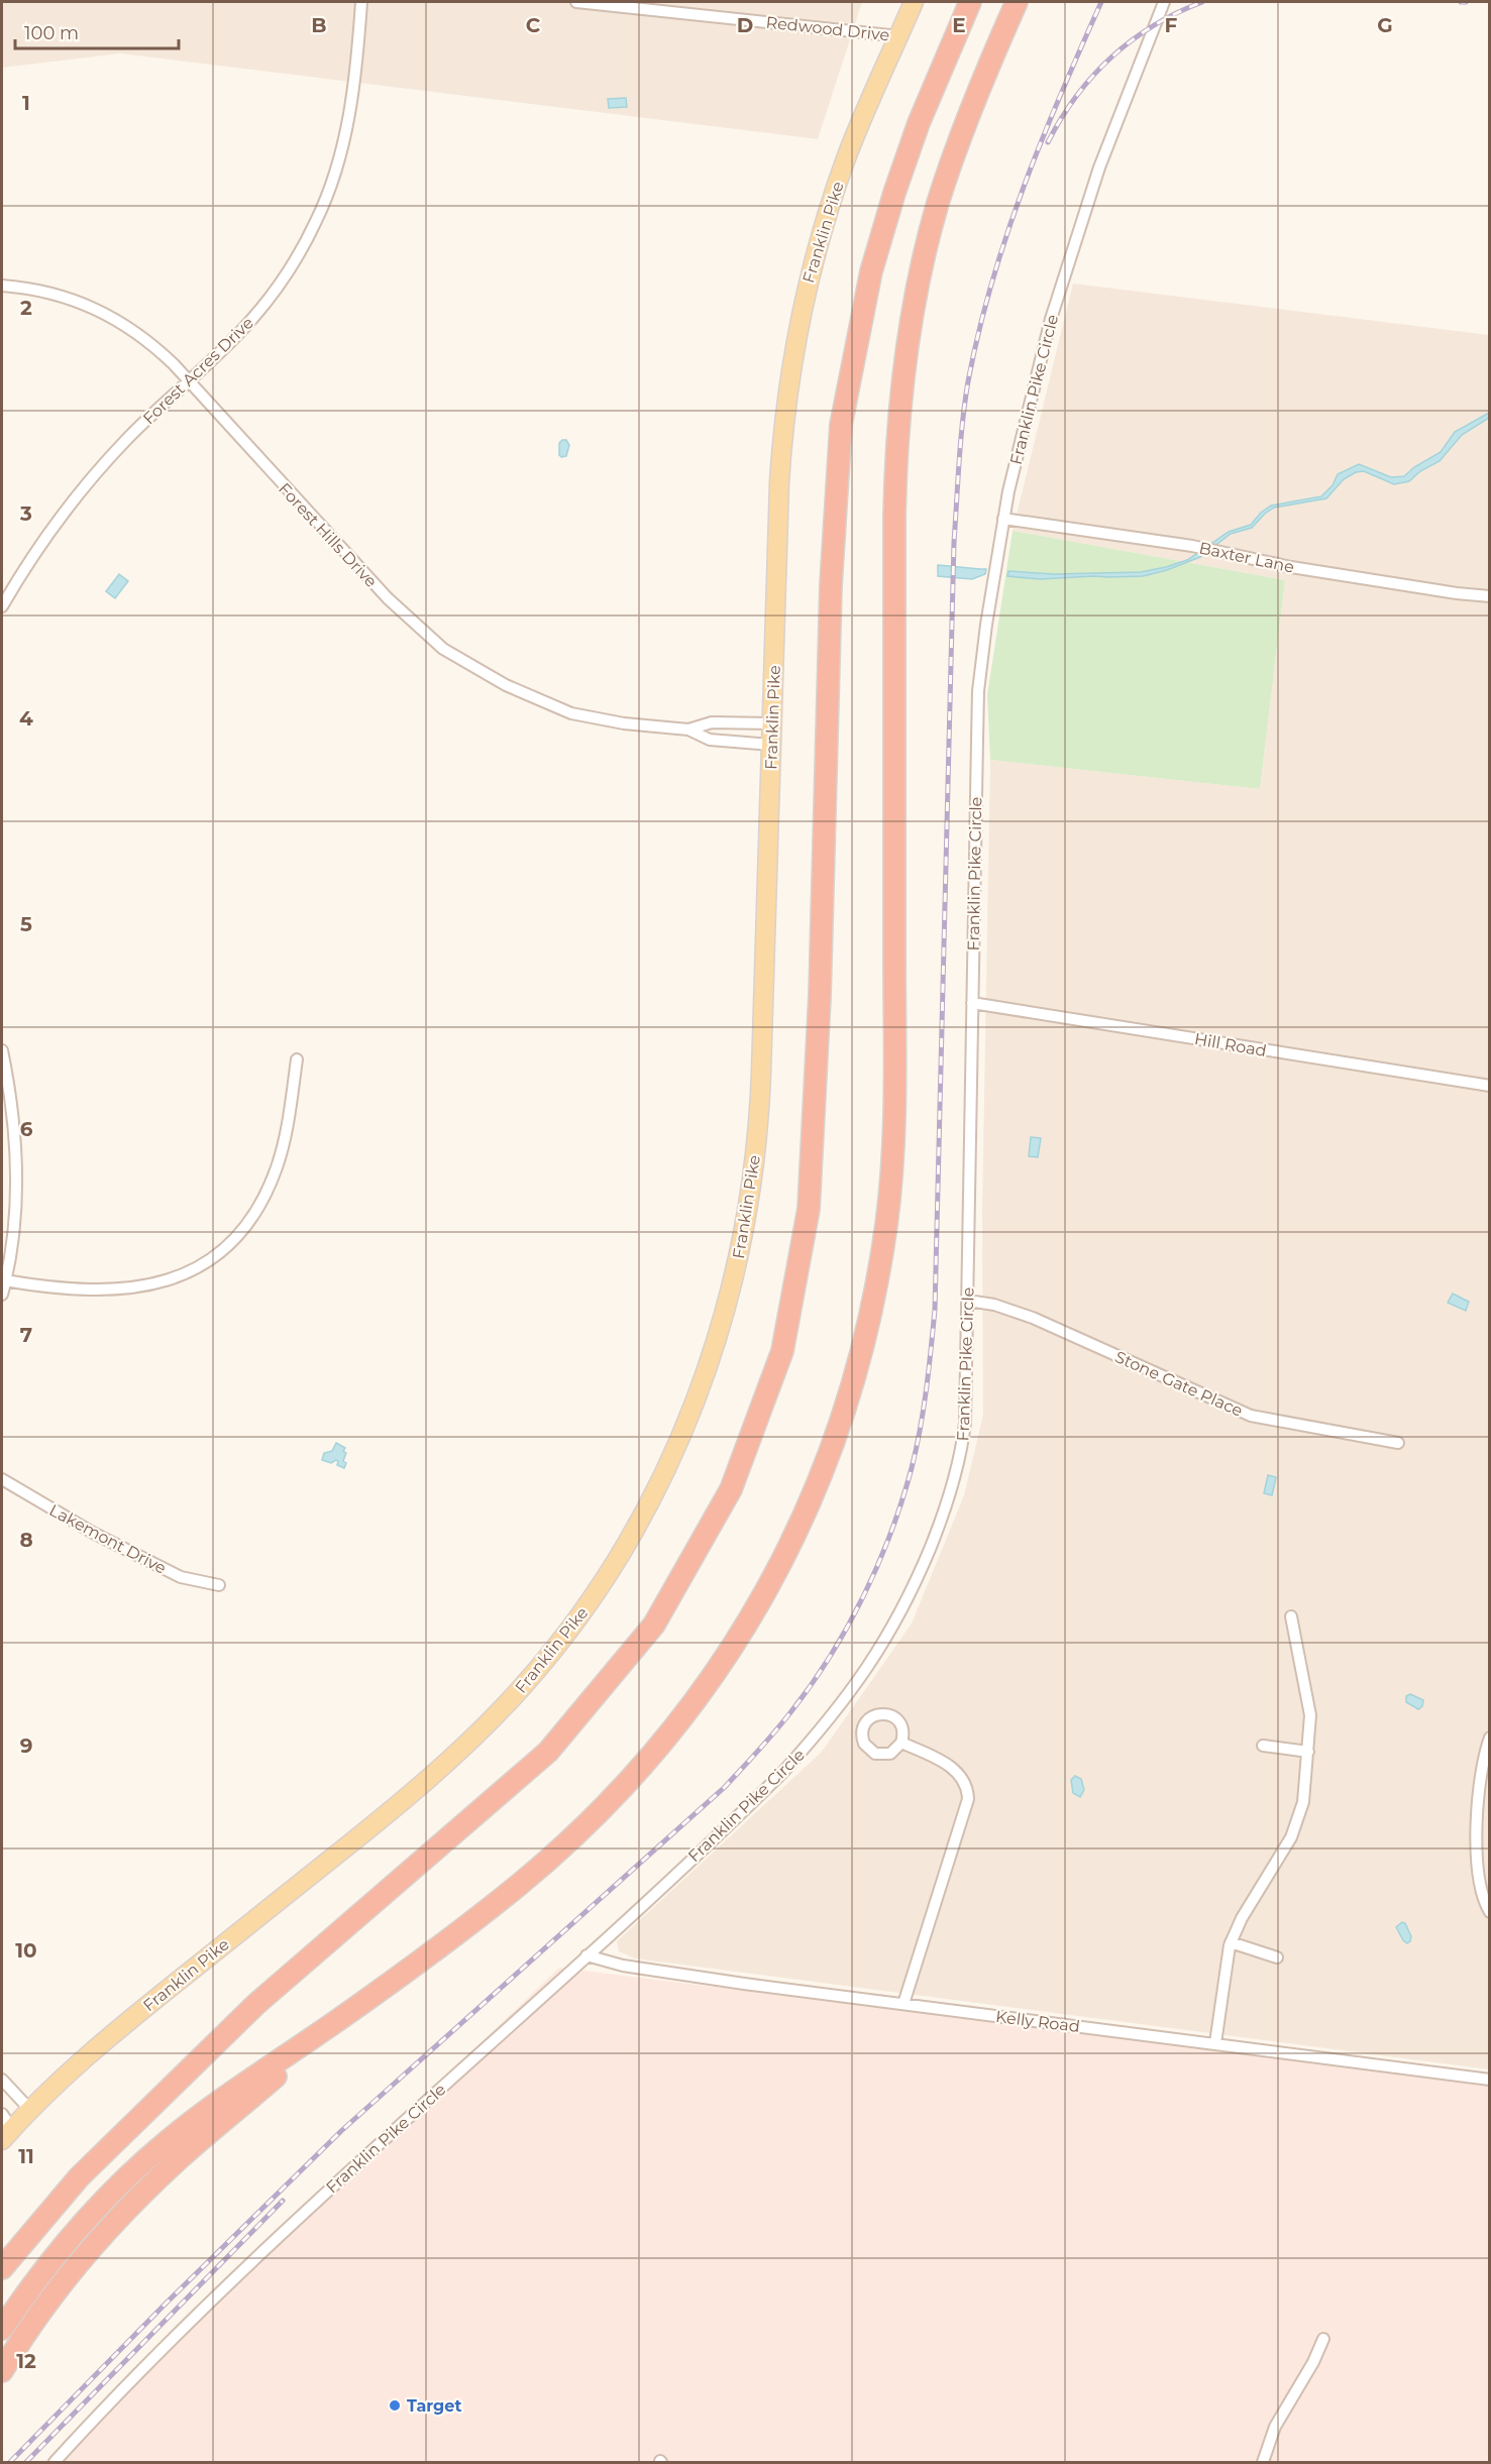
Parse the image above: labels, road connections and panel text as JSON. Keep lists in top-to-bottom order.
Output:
{
  "streets": {
    "main road": ["Franklin Pike"],
    "street": [
      "Redwood Drive",
      "Forest Acres Drive",
      "Franklin Pike Circle",
      "Forest Hills Drive",
      "Baxter Lane",
      "Hill Road",
      "Stone Gate Place",
      "Lakemont Drive",
      "Kelly Road"
    ]
  },
  "crossings": [
    ["Redwood Drive", "Franklin Pike"],
    ["Franklin Pike", "Forest Hills Drive"],
    ["Forest Acres Drive", "Forest Hills Drive"],
    ["Franklin Pike Circle", "Baxter Lane"],
    ["Franklin Pike Circle", "Hill Road"],
    ["Franklin Pike Circle", "Stone Gate Place"],
    ["Franklin Pike Circle", "Kelly Road"]
  ],
  "places": ["Target"],
  "scale_bar": "100 m",
  "grid": {
    "columns": [
      "B",
      "C",
      "D",
      "E",
      "F",
      "G"
    ],
    "rows": [
      "1",
      "2",
      "3",
      "4",
      "5",
      "6",
      "7",
      "8",
      "9",
      "10",
      "11",
      "12"
    ]
  }
}
